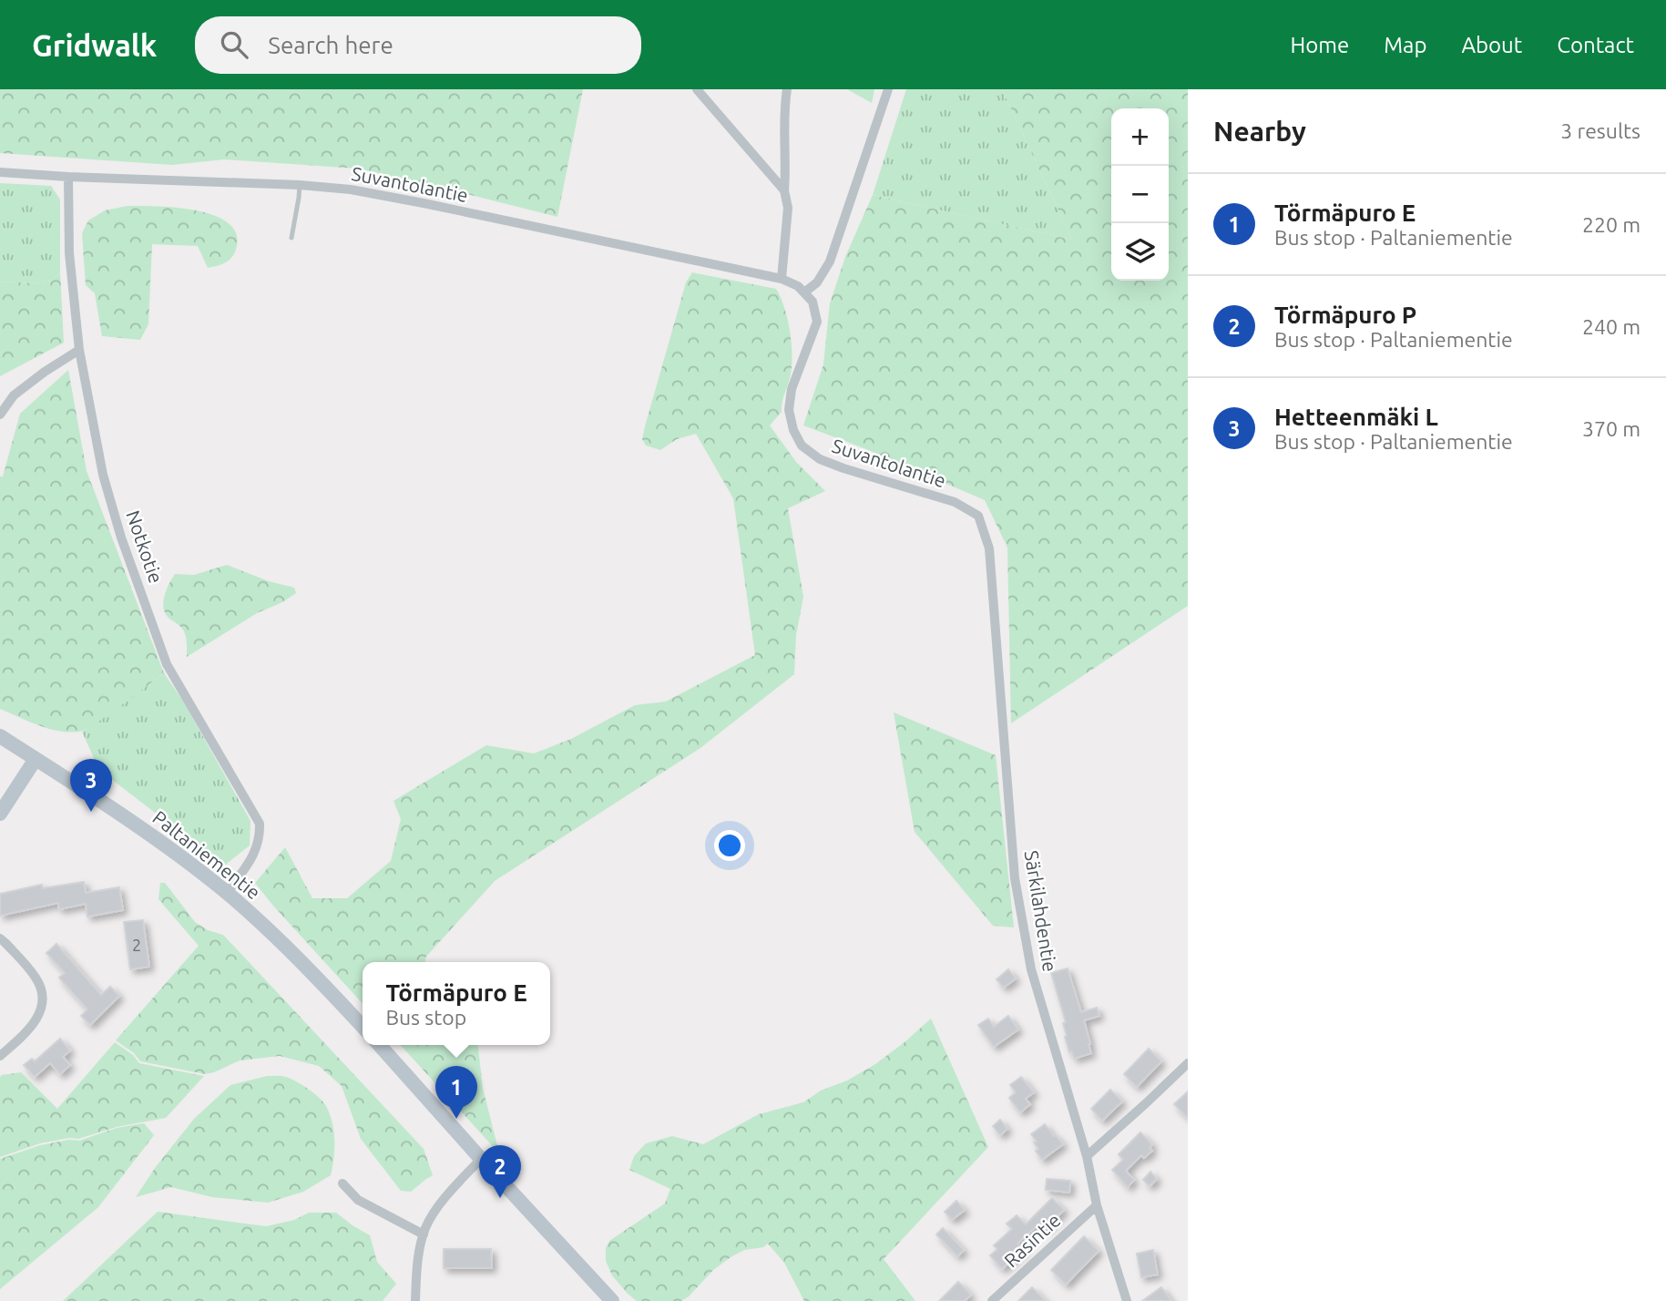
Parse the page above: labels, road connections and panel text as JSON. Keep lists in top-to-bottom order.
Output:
{
  "streets": {
    "street": [
      "Suvantolantie",
      "Notkotie",
      "Paltaniementie",
      "Särkilahdentie",
      "Rasintie"
    ]
  },
  "crossings": [
    ["Suvantolantie", "Notkotie"],
    ["Suvantolantie", "Särkilahdentie"],
    ["Notkotie", "Paltaniementie"],
    ["Särkilahdentie", "Rasintie"]
  ],
  "house_numbers": ["2"],
  "page": {
    "header": "Gridwalk",
    "search": "Search here",
    "nav": [
      "Home",
      "Map",
      "About",
      "Contact"
    ],
    "heading": ["Nearby", "3 results"],
    "map_buttons": ["+", "−"],
    "list": [
      {
        "mark": "1",
        "name": "Törmäpuro E",
        "note": "Bus stop · Paltaniementie",
        "value": "220 m"
      },
      {
        "mark": "2",
        "name": "Törmäpuro P",
        "note": "Bus stop · Paltaniementie",
        "value": "240 m"
      },
      {
        "mark": "3",
        "name": "Hetteenmäki L",
        "note": "Bus stop · Paltaniementie",
        "value": "370 m"
      }
    ],
    "pins": ["3", "1", "2"],
    "popup": ["Törmäpuro E", "Bus stop"]
  }
}
